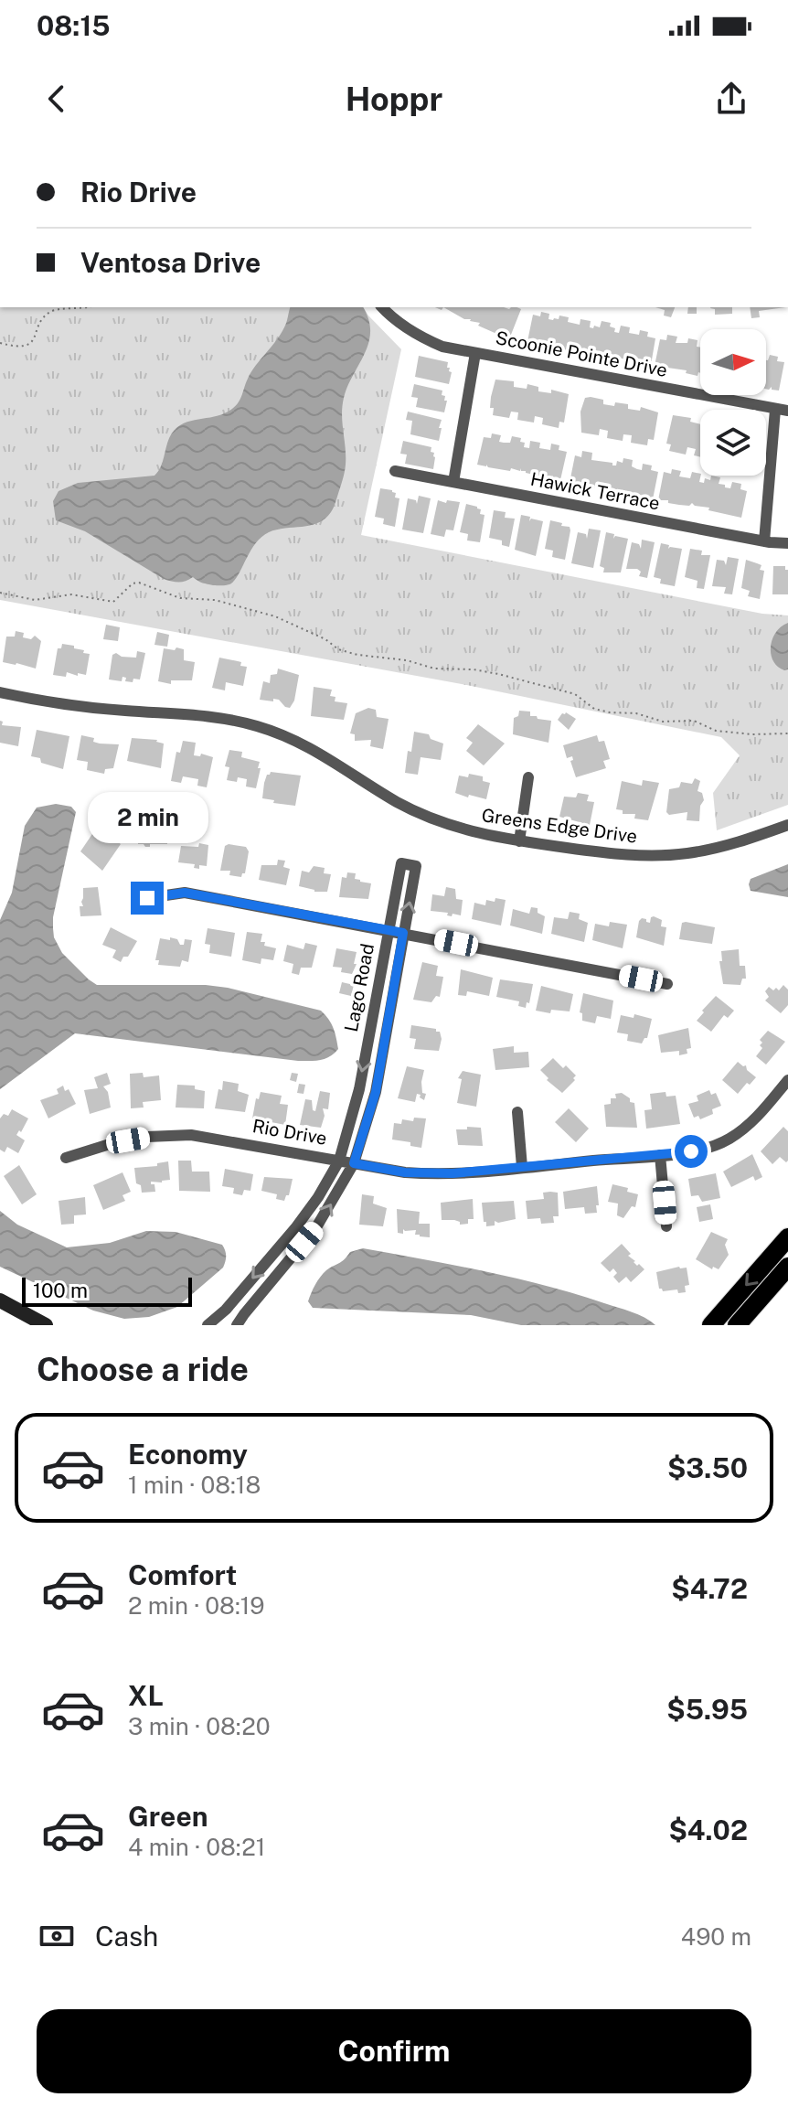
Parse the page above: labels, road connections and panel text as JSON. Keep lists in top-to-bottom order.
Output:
{
  "streets": {
    "street": [
      "Scoonie Pointe Drive",
      "Hawick Terrace",
      "Greens Edge Drive",
      "Lago Road",
      "Rio Drive"
    ]
  },
  "crossings": [
    ["Lago Road", "Rio Drive"]
  ],
  "scale_bar": "100 m",
  "north": "right",
  "page": {
    "status": "08:15",
    "header": "Hoppr",
    "banner": ["Rio Drive", "Ventosa Drive"],
    "bubble": "2 min",
    "scale": "100 m",
    "heading": "Choose a ride",
    "list": [
      {
        "name": "Economy",
        "note": "1 min · 08:18",
        "value": "$3.50"
      },
      {
        "name": "Comfort",
        "note": "2 min · 08:19",
        "value": "$4.72"
      },
      {
        "name": "XL",
        "note": "3 min · 08:20",
        "value": "$5.95"
      },
      {
        "name": "Green",
        "note": "4 min · 08:21",
        "value": "$4.02"
      }
    ],
    "pay": ["Cash", "490 m"],
    "buttons": "Confirm"
  }
}
